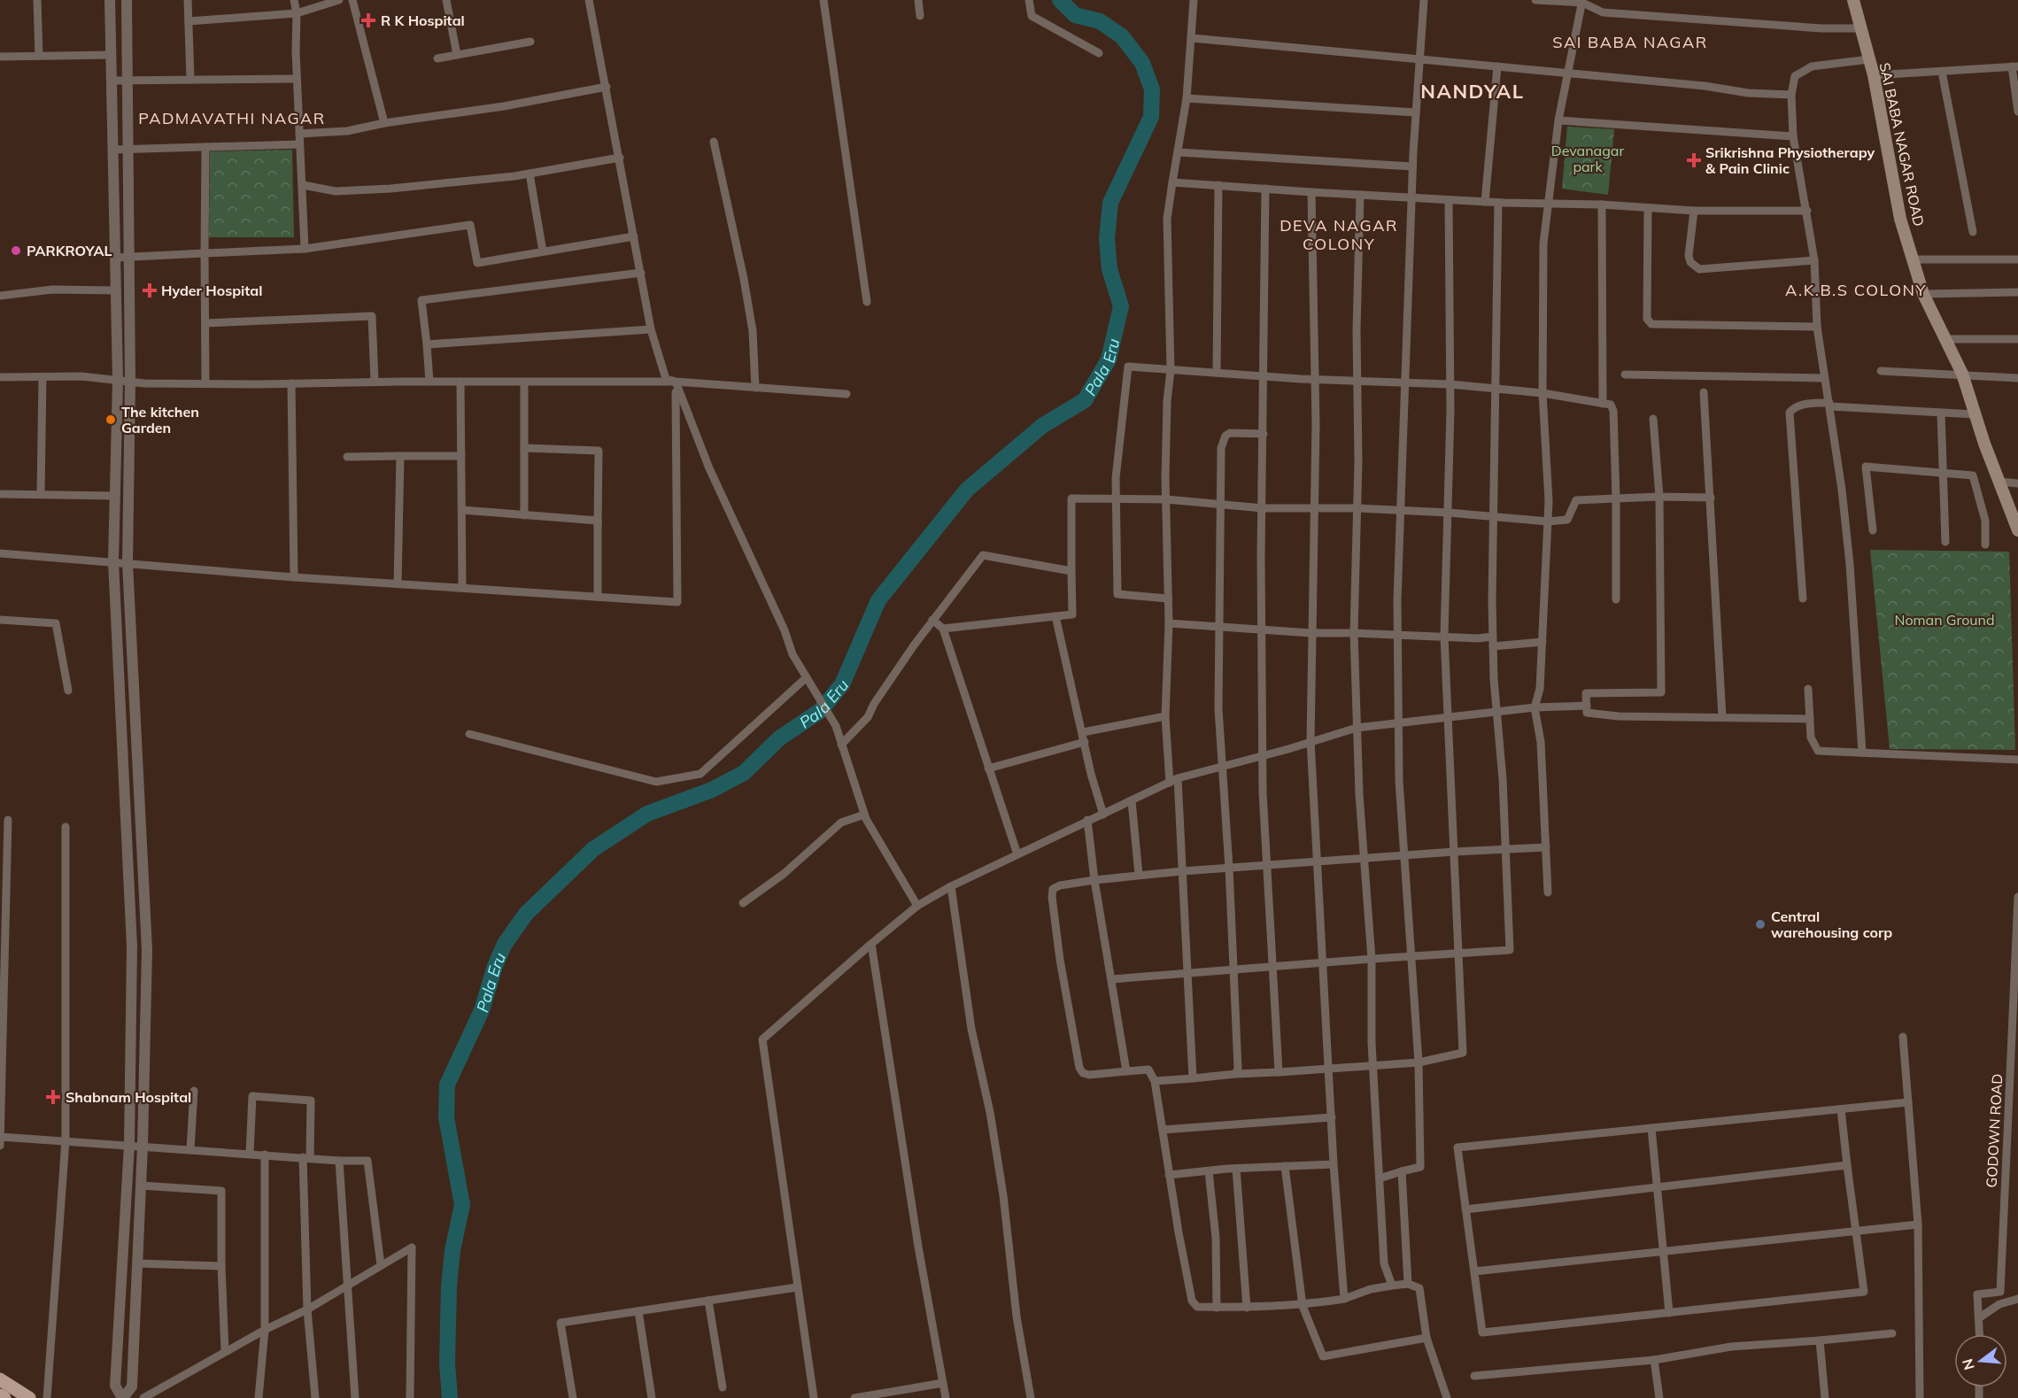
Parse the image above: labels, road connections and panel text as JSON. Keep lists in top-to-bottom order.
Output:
{
  "streets": {
    "main road": ["SAI BABA NAGAR ROAD"],
    "street": ["GODOWN ROAD"]
  },
  "districts": [
    "SAI BABA NAGAR",
    "NANDYAL",
    "PADMAVATHI NAGAR",
    "DEVA NAGAR COLONY",
    "A.K.B.S COLONY"
  ],
  "water": ["Pala Eru"],
  "parks": ["Devanagar park", "Noman Ground"],
  "places": {
    "health": [
      "R K Hospital",
      "Srikrishna Physiotherapy & Pain Clinic",
      "Hyder Hospital",
      "Shabnam Hospital"
    ],
    "other": ["PARKROYAL", "The kitchen Garden", "Central warehousing corp"]
  },
  "north": "left"
}
